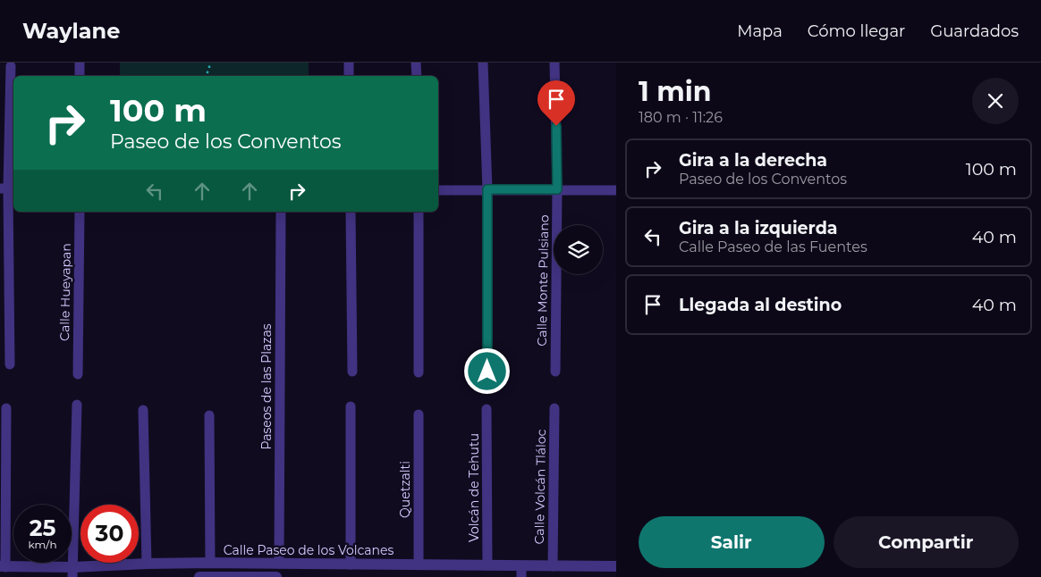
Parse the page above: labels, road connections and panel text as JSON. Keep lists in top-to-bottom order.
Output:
{
  "streets": {
    "street": [
      "Calle Monte Pulsiano",
      "Calle Hueyapan",
      "Paseos de las Plazas",
      "Calle Volcán Tláloc",
      "Volcán de Tehutu",
      "Quetzalti",
      "Calle Paseo de los Volcanes"
    ]
  },
  "crossings": [
    ["Paseos de las Plazas", "Calle Paseo de los Volcanes"],
    ["Calle Volcán Tláloc", "Calle Paseo de los Volcanes"],
    ["Volcán de Tehutu", "Calle Paseo de los Volcanes"],
    ["Quetzalti", "Calle Paseo de los Volcanes"]
  ],
  "page": {
    "header": "Waylane",
    "nav": ["Mapa", "Cómo llegar", "Guardados"],
    "heading": ["1 min", "180 m · 11:26"],
    "turn": ["100 m", "Paseo de los Conventos"],
    "list": [
      {
        "name": "Gira a la derecha",
        "note": "Paseo de los Conventos",
        "value": "100 m"
      },
      {
        "name": "Gira a la izquierda",
        "note": "Calle Paseo de las Fuentes",
        "value": "40 m"
      },
      {
        "name": "Llegada al destino",
        "value": "40 m"
      }
    ],
    "speed": "25 km/h",
    "limit": "30",
    "buttons": ["Salir", "Compartir"]
  }
}
